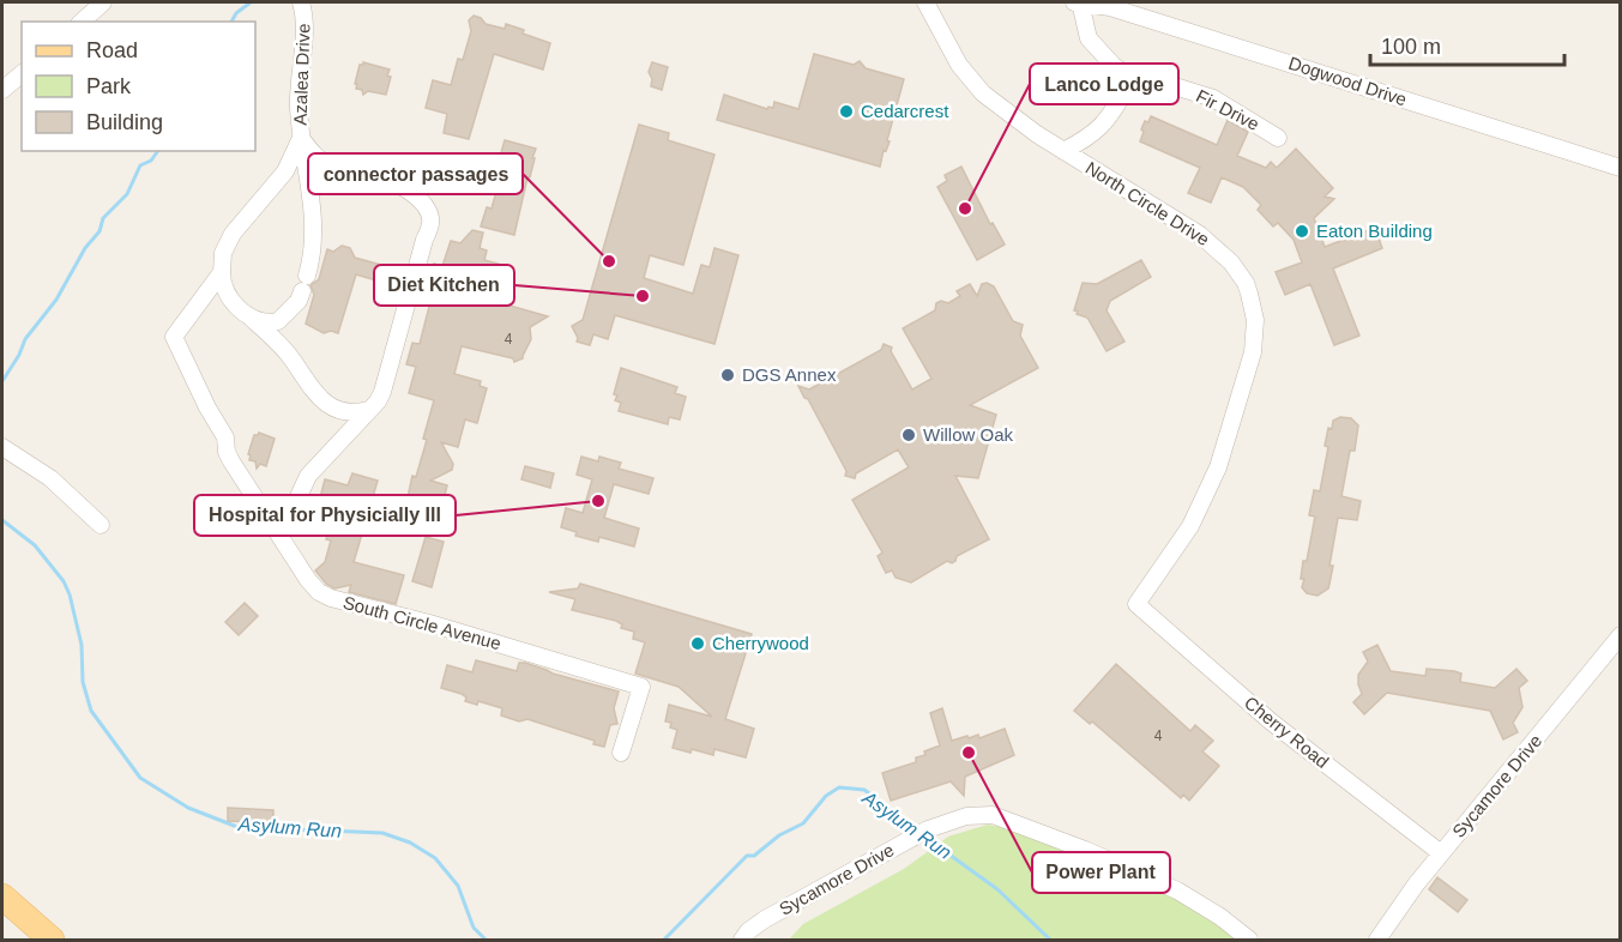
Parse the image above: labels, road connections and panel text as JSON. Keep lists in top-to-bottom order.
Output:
{
  "streets": {
    "street": [
      "Azalea Drive",
      "Dogwood Drive",
      "Fir Drive",
      "North Circle Drive",
      "South Circle Avenue",
      "Cherry Road",
      "Sycamore Drive"
    ]
  },
  "crossings": [
    ["Azalea Drive", "South Circle Avenue"],
    ["North Circle Drive", "Cherry Road"],
    ["Cherry Road", "Sycamore Drive"]
  ],
  "water": ["Asylum Run"],
  "places": [
    "Cedarcrest",
    "Lanco Lodge",
    "Eaton Building",
    "connector passages",
    "Diet Kitchen",
    "DGS Annex",
    "Willow Oak",
    "Hospital for Physicially Ill",
    "Cherrywood",
    "Power Plant"
  ],
  "house_numbers": ["4", "4"],
  "legend": ["Road", "Park", "Building"],
  "scale_bar": "100 m"
}
